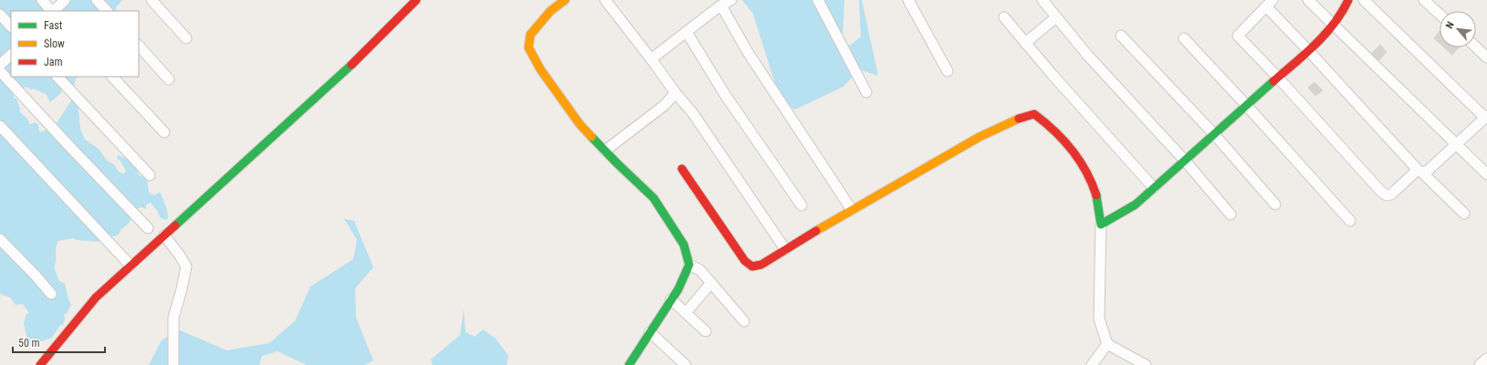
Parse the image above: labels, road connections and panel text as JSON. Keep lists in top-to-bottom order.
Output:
{
  "legend": ["Fast", "Slow", "Jam"],
  "scale_bar": "50 m",
  "north": "top left"
}
